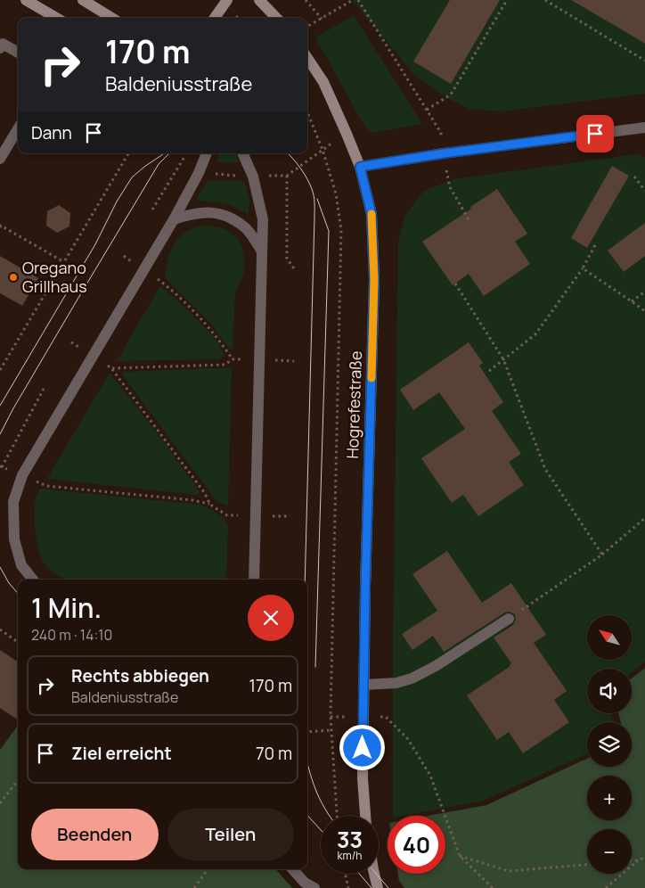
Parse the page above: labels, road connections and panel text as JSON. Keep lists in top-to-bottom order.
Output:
{
  "streets": {
    "street": ["Hogrefestraße"]
  },
  "places": ["Oregano Grillhaus"],
  "north": "top left",
  "page": {
    "turn": ["170 m", "Baldeniusstraße"],
    "then": "Dann",
    "heading": ["1 Min.", "240 m · 14:10"],
    "map_buttons": ["+", "−"],
    "list": [
      {
        "name": "Rechts abbiegen",
        "note": "Baldeniusstraße",
        "value": "170 m"
      },
      {
        "name": "Ziel erreicht",
        "value": "70 m"
      }
    ],
    "buttons": ["Beenden", "Teilen"],
    "speed": "33 km/h",
    "limit": "40"
  }
}
